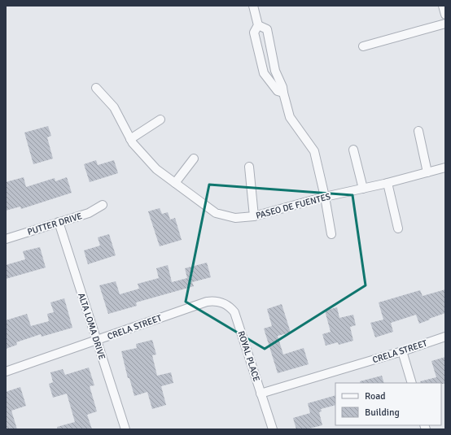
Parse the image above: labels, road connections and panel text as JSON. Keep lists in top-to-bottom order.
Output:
{
  "streets": {
    "street": [
      "PASEO DE FUENTES",
      "PUTTER DRIVE",
      "ALTA LOMA DRIVE",
      "CRELA STREET",
      "ROYAL PLACE"
    ]
  },
  "crossings": [
    ["PUTTER DRIVE", "ALTA LOMA DRIVE"],
    ["ALTA LOMA DRIVE", "CRELA STREET"],
    ["CRELA STREET", "ROYAL PLACE"]
  ],
  "legend": ["Road", "Building"]
}
